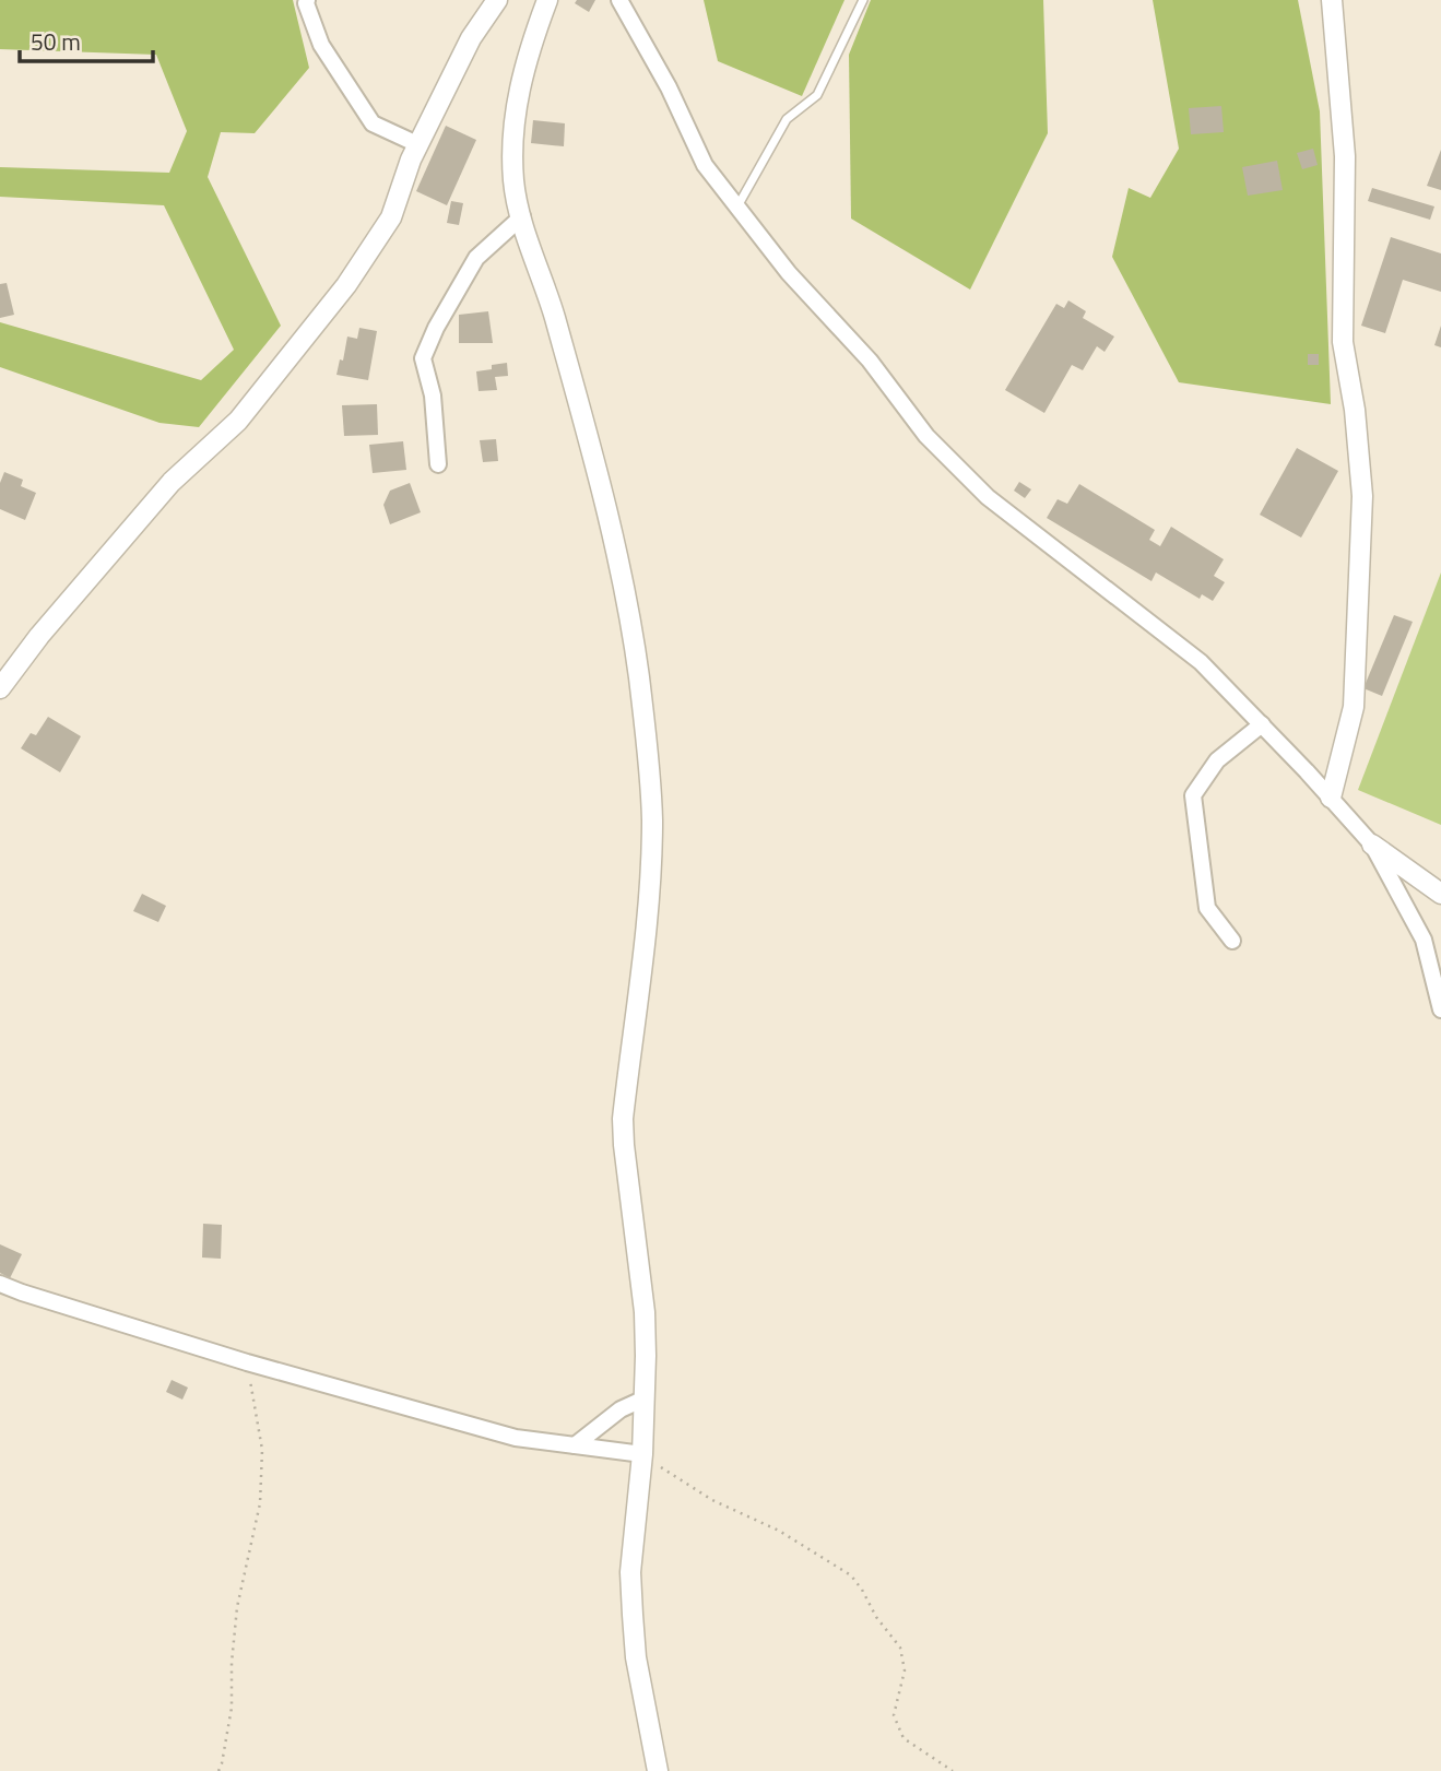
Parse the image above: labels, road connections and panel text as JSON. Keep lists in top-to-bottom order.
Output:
{
  "scale_bar": "50 m"
}
